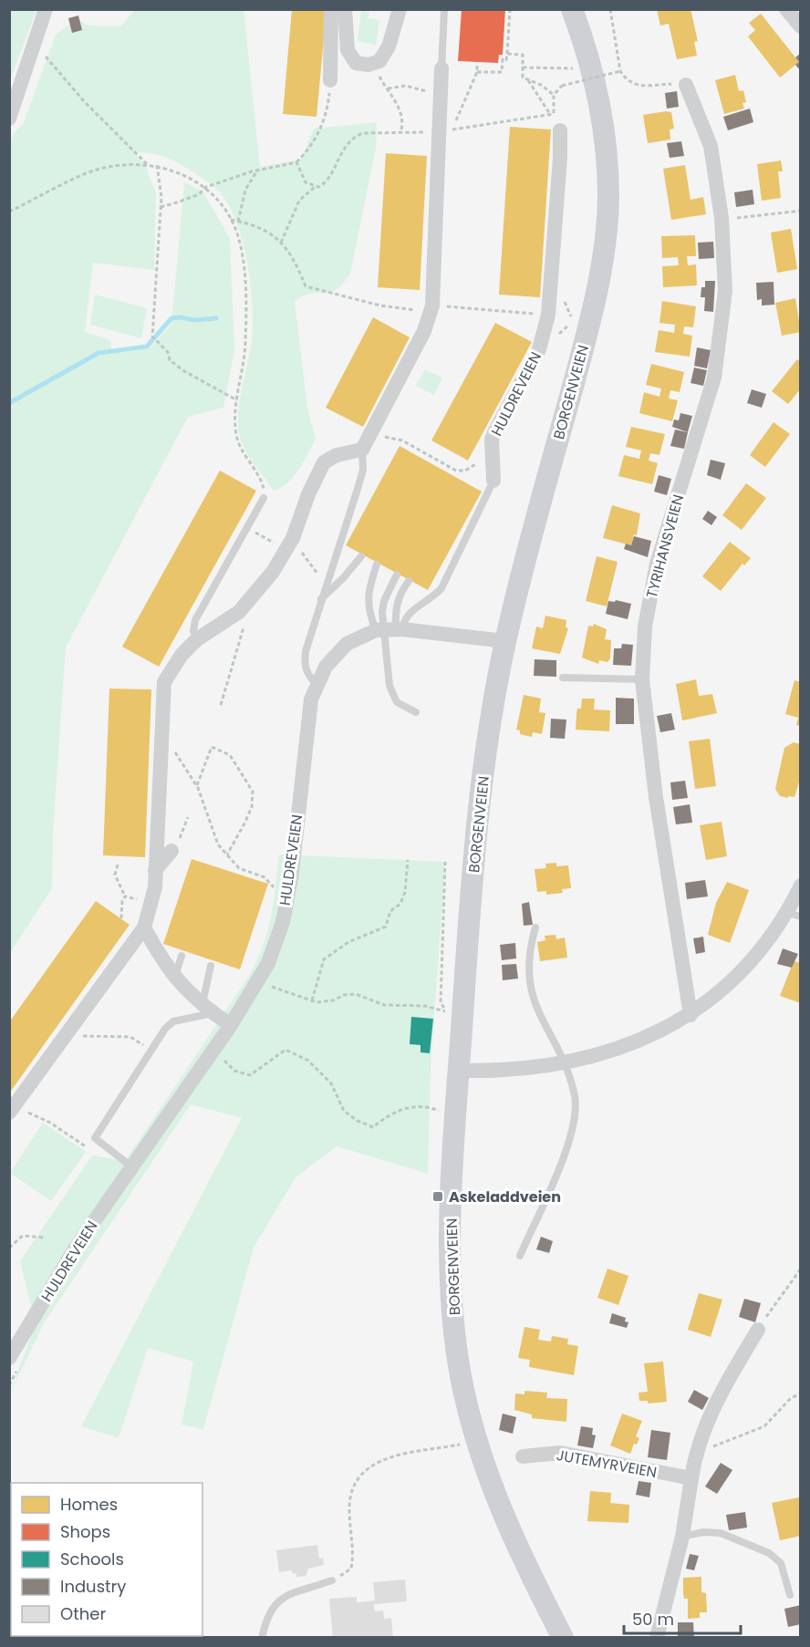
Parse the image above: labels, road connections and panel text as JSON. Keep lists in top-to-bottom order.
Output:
{
  "streets": {
    "street": [
      "BORGENVEIEN",
      "HULDREVEIEN",
      "TYRIHANSVEIEN",
      "JUTEMYRVEIEN"
    ]
  },
  "places": {
    "transit": ["Askeladdveien"]
  },
  "legend": [
    "Homes",
    "Shops",
    "Schools",
    "Industry",
    "Other"
  ],
  "scale_bar": "50 m"
}
